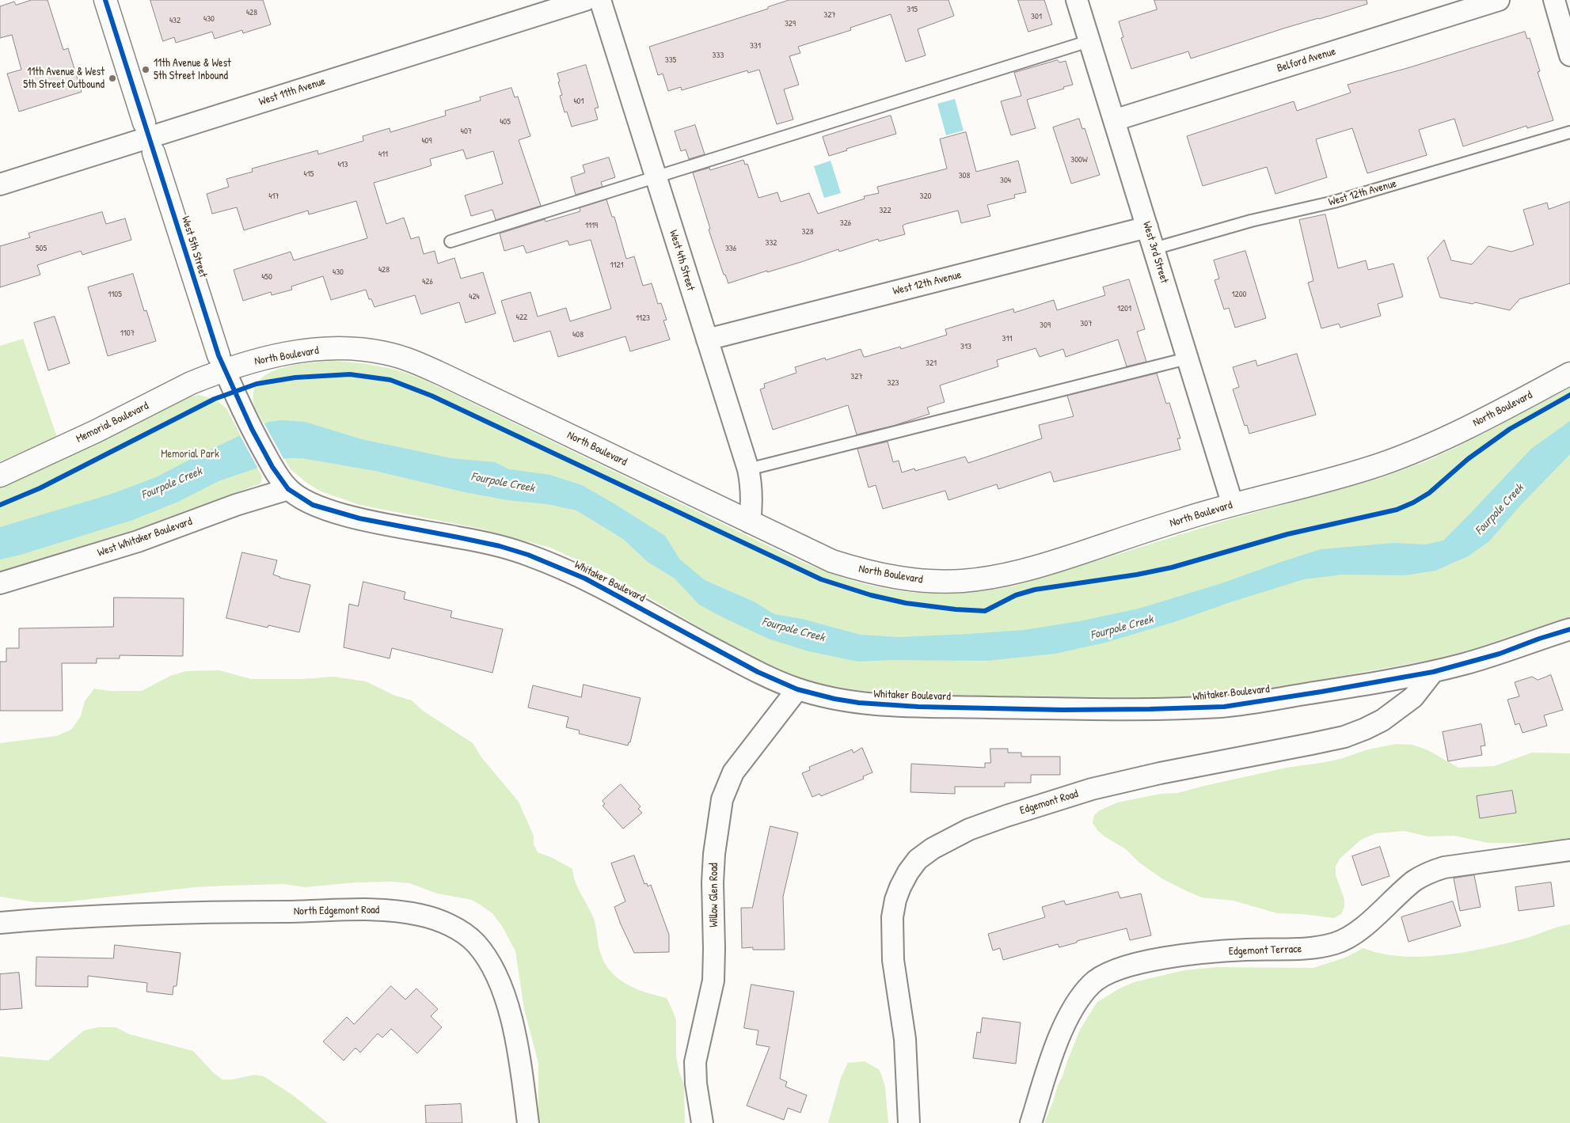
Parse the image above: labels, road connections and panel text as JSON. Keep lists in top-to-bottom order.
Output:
{
  "streets": {
    "street": [
      "Belford Avenue",
      "West 11th Avenue",
      "West 12th Avenue",
      "West 5th Street",
      "West 3rd Street",
      "West 4th Street",
      "North Boulevard",
      "Memorial Boulevard",
      "West Whitaker Boulevard",
      "Whitaker Boulevard",
      "Edgemont Road",
      "Willow Glen Road",
      "North Edgemont Road",
      "Edgemont Terrace"
    ]
  },
  "crossings": [
    ["Belford Avenue", "West 3rd Street"],
    ["West 11th Avenue", "West 5th Street"],
    ["West 12th Avenue", "West 3rd Street"],
    ["West 12th Avenue", "West 4th Street"],
    ["West 5th Street", "North Boulevard"],
    ["West 5th Street", "Memorial Boulevard"],
    ["West 5th Street", "West Whitaker Boulevard"],
    ["West 5th Street", "Whitaker Boulevard"],
    ["West 3rd Street", "North Boulevard"],
    ["West 4th Street", "North Boulevard"],
    ["North Boulevard", "Memorial Boulevard"],
    ["West Whitaker Boulevard", "Whitaker Boulevard"],
    ["Whitaker Boulevard", "Edgemont Road"],
    ["Whitaker Boulevard", "Willow Glen Road"]
  ],
  "water": ["Fourpole Creek"],
  "parks": ["Memorial Park"],
  "places": ["11th Avenue & West 5th Street Inbound", "11th Avenue & West 5th Street Outbound"],
  "house_numbers": [
    "315",
    "428",
    "327",
    "301",
    "430",
    "432",
    "329",
    "331",
    "333",
    "335",
    "401",
    "405",
    "407",
    "409",
    "411",
    "300W",
    "413",
    "415",
    "308",
    "304",
    "417",
    "320",
    "322",
    "326",
    "1119",
    "328",
    "332",
    "505",
    "336",
    "1121",
    "428",
    "430",
    "450",
    "426",
    "1105",
    "1200",
    "424",
    "1201",
    "422",
    "1123",
    "307",
    "309",
    "1107",
    "408",
    "311",
    "313",
    "321",
    "327",
    "323"
  ]
}
